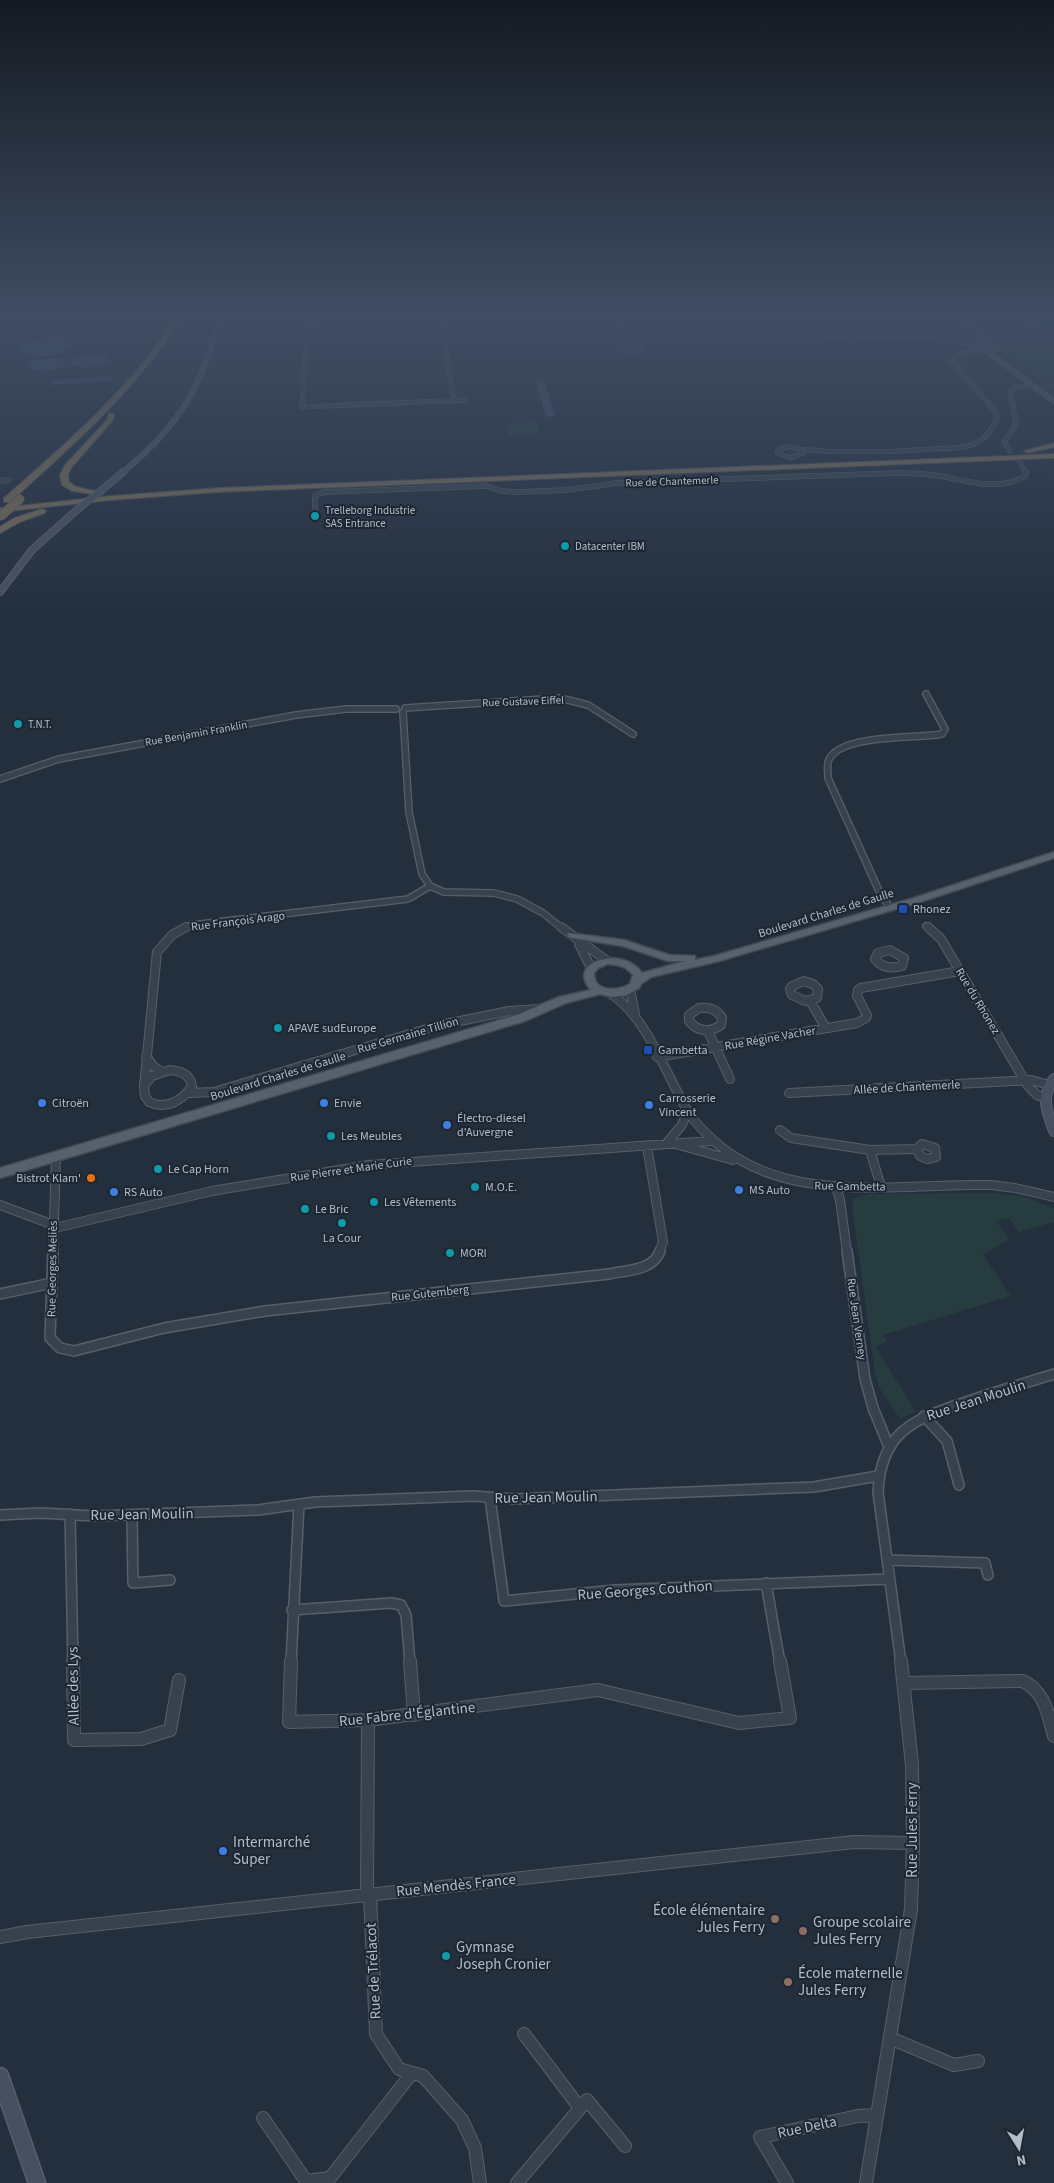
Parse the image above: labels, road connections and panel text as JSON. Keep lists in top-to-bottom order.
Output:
{
  "streets": {
    "main road": ["Boulevard Charles de Gaulle"],
    "street": [
      "Rue de Chantemerle",
      "Rue Gustave Eiffel",
      "Rue Benjamin Franklin",
      "Rue François Arago",
      "Rue du Rhonez",
      "Rue Germaine Tillion",
      "Rue Régine Vacher",
      "Allée de Chantemerle",
      "Rue Pierre et Marie Curie",
      "Rue Gambetta",
      "Rue Georges Meliès",
      "Rue Gutemberg",
      "Rue Jean Verney",
      "Rue Jean Moulin",
      "Rue Georges Couthon",
      "Allée des Lys",
      "Rue Fabre d'Églantine",
      "Rue Jules Ferry",
      "Rue Mendès France",
      "Rue de Trélacot",
      "Rue Delta"
    ]
  },
  "crossings": [
    ["Rue Gustave Eiffel", "Rue Benjamin Franklin"],
    ["Boulevard Charles de Gaulle", "Rue Germaine Tillion"],
    ["Boulevard Charles de Gaulle", "Rue Gambetta"],
    ["Boulevard Charles de Gaulle", "Rue Georges Meliès"],
    ["Rue François Arago", "Rue Germaine Tillion"],
    ["Rue du Rhonez", "Rue Régine Vacher"],
    ["Rue du Rhonez", "Allée de Chantemerle"],
    ["Rue Régine Vacher", "Rue Gambetta"],
    ["Rue Pierre et Marie Curie", "Rue Gambetta"],
    ["Rue Pierre et Marie Curie", "Rue Georges Meliès"],
    ["Rue Pierre et Marie Curie", "Rue Gutemberg"],
    ["Rue Gambetta", "Rue Jean Verney"],
    ["Rue Georges Meliès", "Rue Gutemberg"],
    ["Rue Jean Verney", "Rue Jean Moulin"],
    ["Rue Jean Moulin", "Rue Georges Couthon"],
    ["Rue Jean Moulin", "Allée des Lys"],
    ["Rue Jean Moulin", "Rue Fabre d'Églantine"],
    ["Rue Jean Moulin", "Rue Jules Ferry"],
    ["Rue Georges Couthon", "Rue Fabre d'Églantine"],
    ["Rue Georges Couthon", "Rue Jules Ferry"],
    ["Rue Fabre d'Églantine", "Rue de Trélacot"],
    ["Rue Jules Ferry", "Rue Mendès France"],
    ["Rue Jules Ferry", "Rue Delta"],
    ["Rue Mendès France", "Rue de Trélacot"]
  ],
  "places": {
    "other": [
      "Trelleborg Industrie SAS Entrance",
      "Datacenter IBM",
      "T.N.T.",
      "APAVE sudEurope",
      "Citroën",
      "Envie",
      "Carrosserie Vincent",
      "Électro-diesel d'Auvergne",
      "Les Meubles",
      "Le Cap Horn",
      "Bistrot Klam'",
      "M.O.E.",
      "MS Auto",
      "RS Auto",
      "Les Vêtements",
      "Le Bric",
      "La Cour",
      "MORI",
      "Intermarché Super",
      "École élémentaire Jules Ferry",
      "Groupe scolaire Jules Ferry",
      "Gymnase Joseph Cronier",
      "École maternelle Jules Ferry"
    ],
    "transit": ["Rhonez", "Gambetta"]
  },
  "north": "bottom"
}
